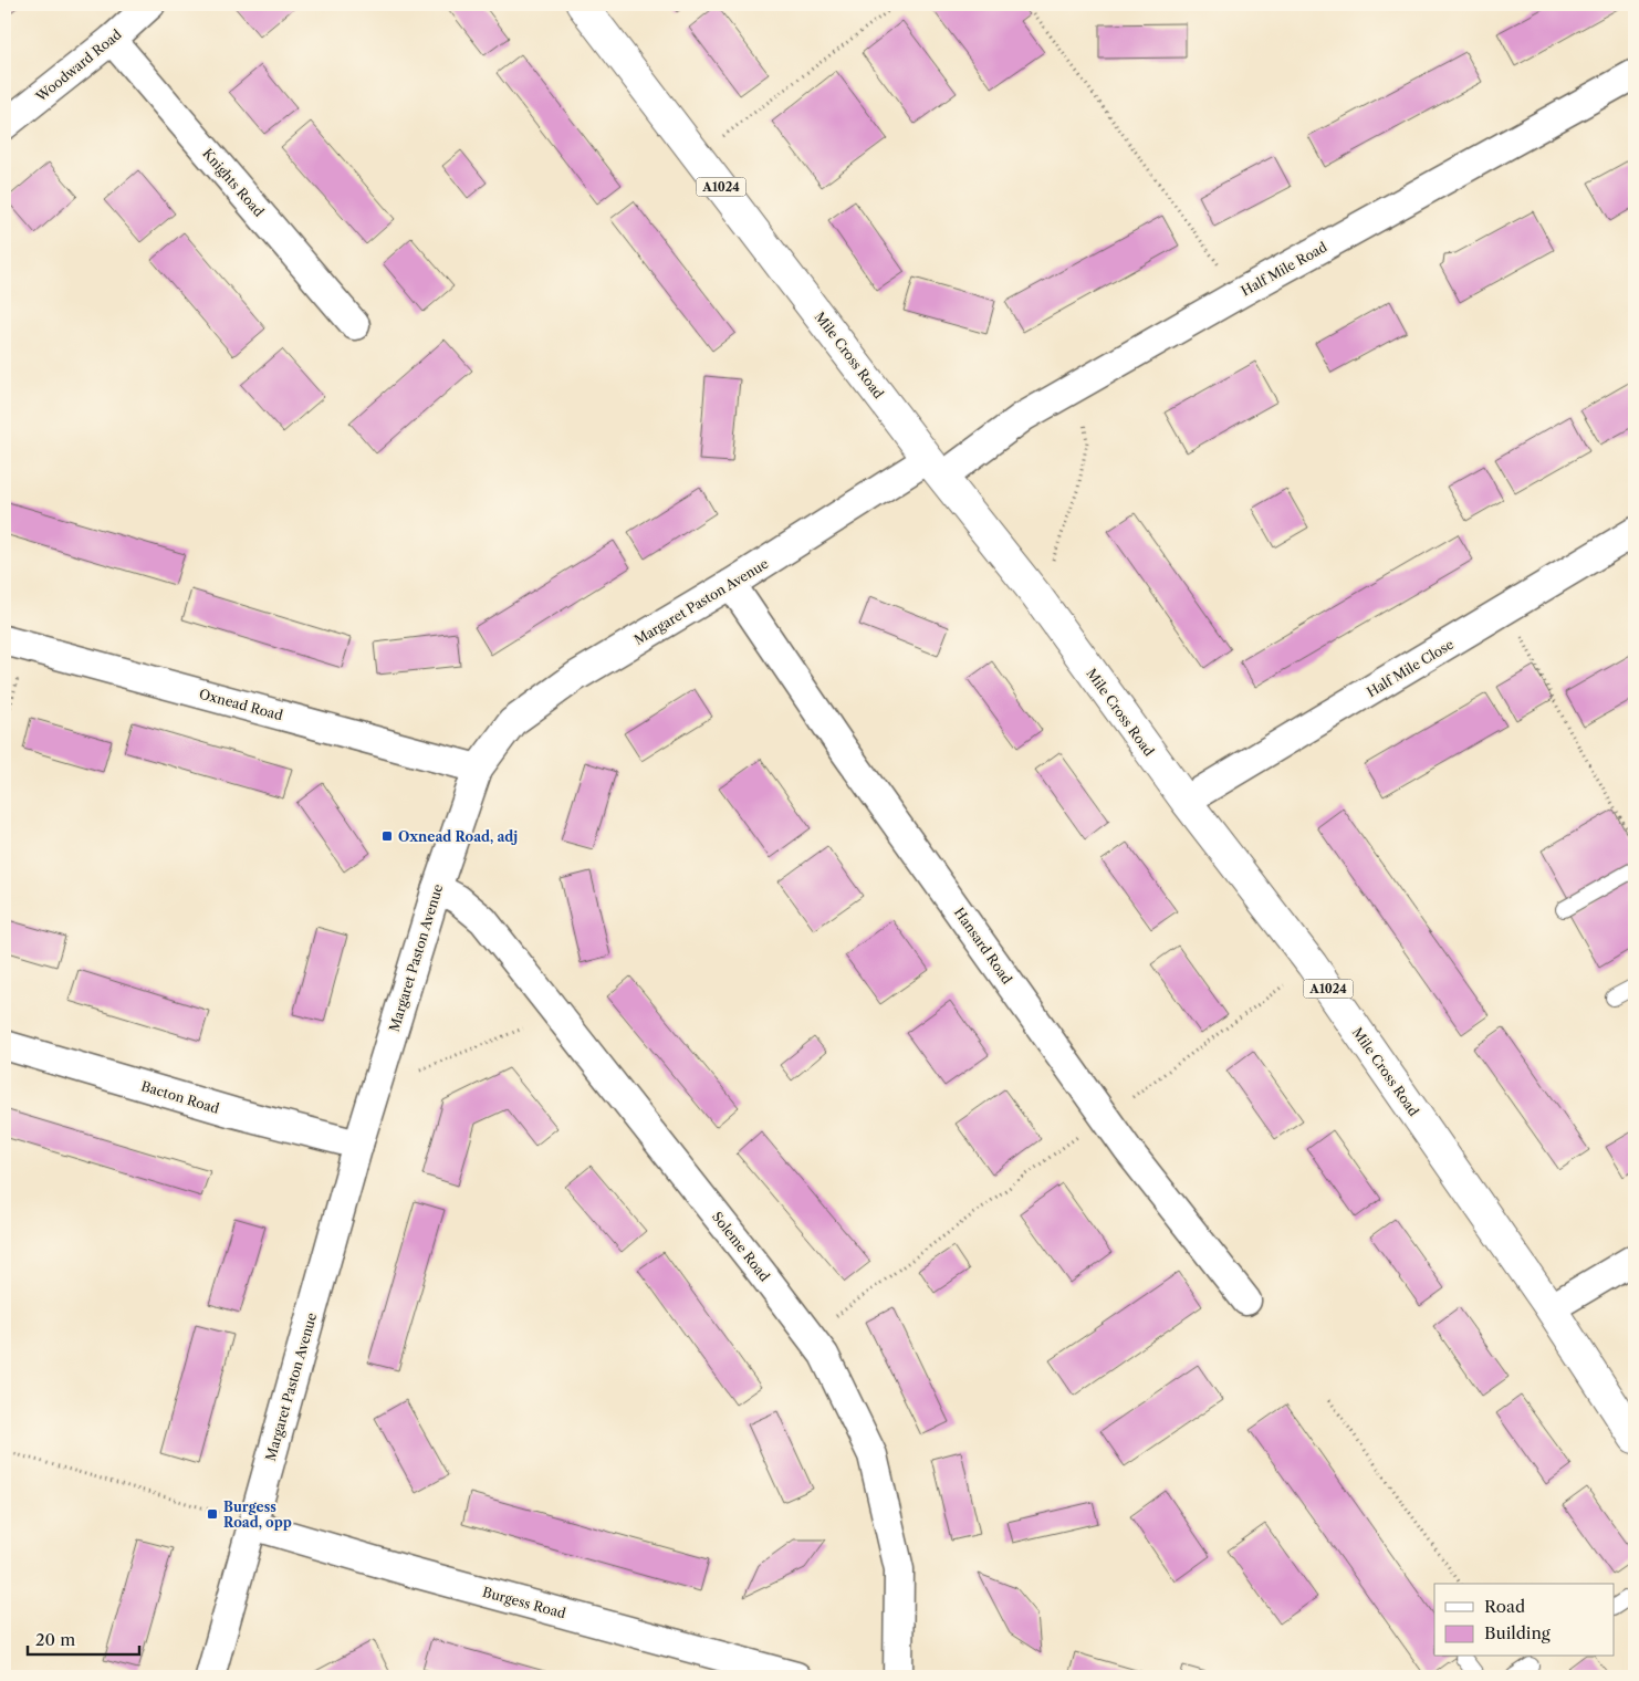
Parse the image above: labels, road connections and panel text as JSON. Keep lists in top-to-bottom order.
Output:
{
  "streets": {
    "main road": ["A1024", "Mile Cross Road"],
    "street": [
      "Woodward Road",
      "Knights Road",
      "Half Mile Road",
      "Margaret Paston Avenue",
      "Half Mile Close",
      "Oxnead Road",
      "Hansard Road",
      "Bacton Road",
      "Soleme Road",
      "Burgess Road"
    ]
  },
  "crossings": [
    ["Woodward Road", "Knights Road"],
    ["Half Mile Road", "Mile Cross Road"],
    ["Half Mile Road", "Margaret Paston Avenue"],
    ["Mile Cross Road", "Margaret Paston Avenue"],
    ["Mile Cross Road", "Half Mile Close"],
    ["Margaret Paston Avenue", "Oxnead Road"],
    ["Margaret Paston Avenue", "Hansard Road"],
    ["Margaret Paston Avenue", "Bacton Road"],
    ["Margaret Paston Avenue", "Soleme Road"],
    ["Margaret Paston Avenue", "Burgess Road"]
  ],
  "places": {
    "transit": ["Oxnead Road, adj", "Burgess Road, opp"]
  },
  "legend": ["Road", "Building"],
  "scale_bar": "20 m"
}
